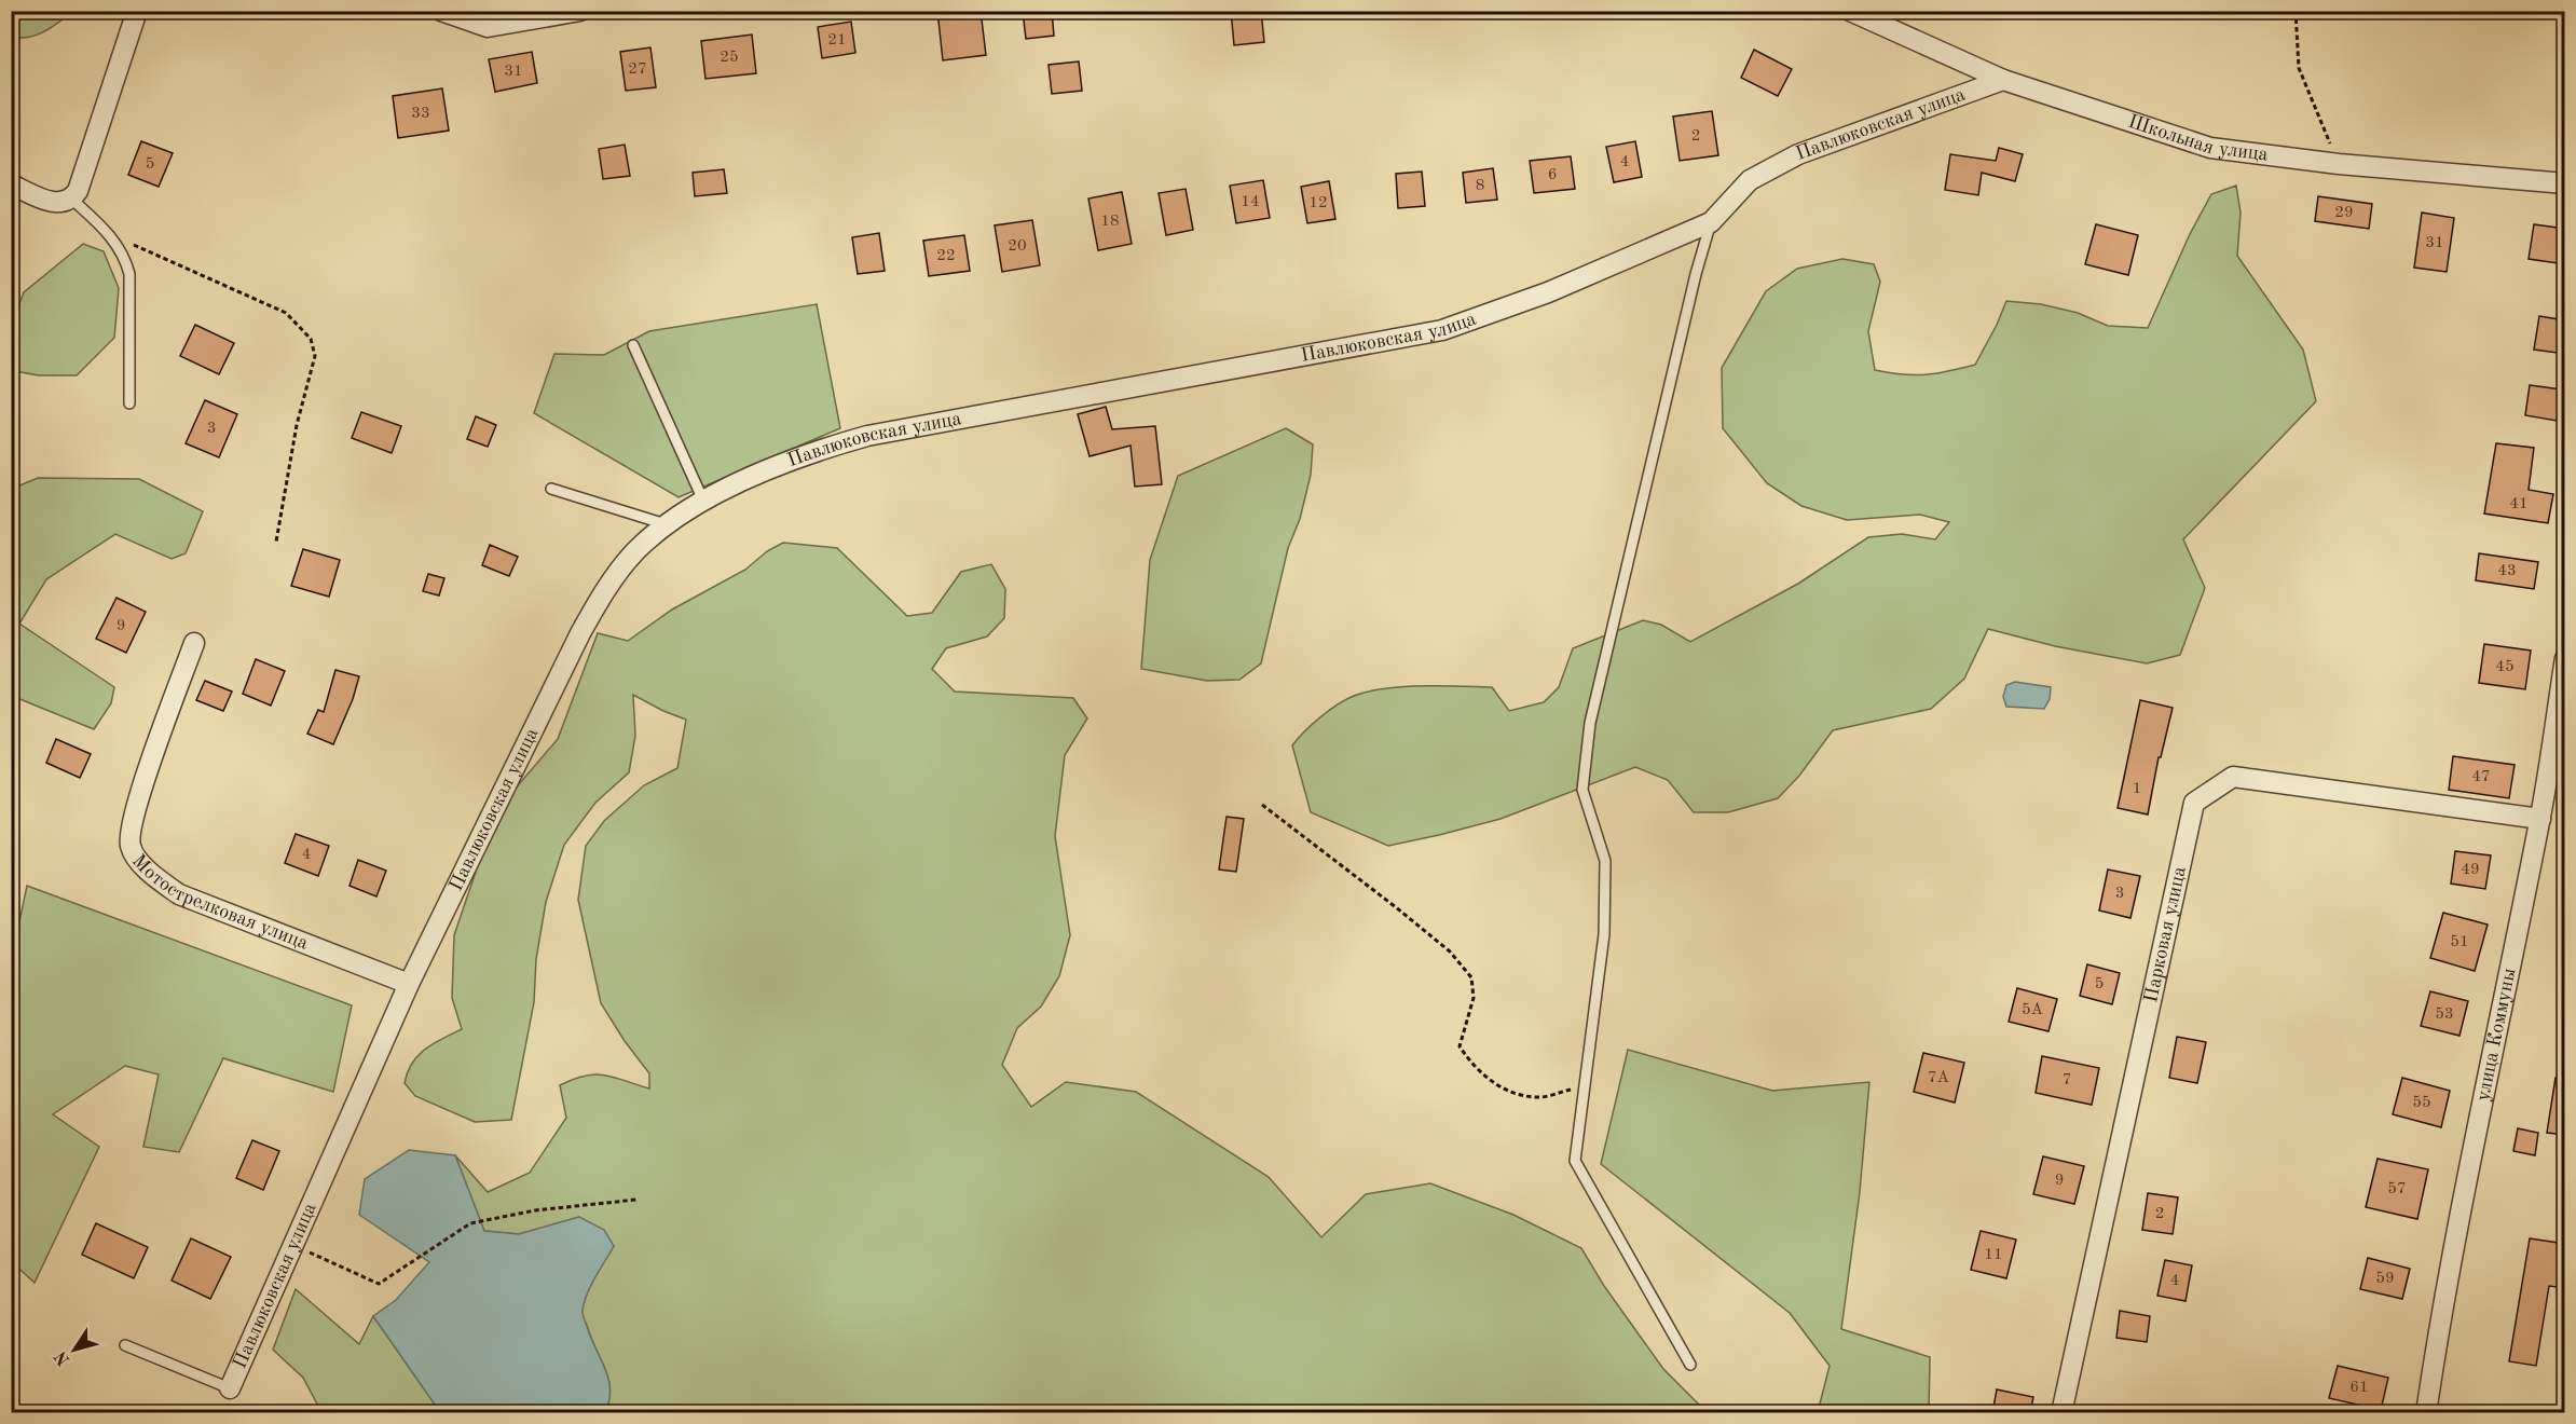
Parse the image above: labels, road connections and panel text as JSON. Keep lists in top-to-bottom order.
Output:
{
  "streets": {
    "street": [
      "Павлюковская улица",
      "Школьная улица",
      "Мотострелковая улица",
      "Парковая улица",
      "улица Коммуны"
    ]
  },
  "crossings": [
    ["Павлюковская улица", "Школьная улица"],
    ["Павлюковская улица", "Мотострелковая улица"],
    ["Парковая улица", "улица Коммуны"]
  ],
  "house_numbers": [
    "21",
    "25",
    "27",
    "31",
    "33",
    "2",
    "4",
    "5",
    "6",
    "8",
    "14",
    "12",
    "29",
    "18",
    "31",
    "20",
    "22",
    "3",
    "41",
    "43",
    "9",
    "45",
    "47",
    "1",
    "4",
    "49",
    "3",
    "51",
    "5",
    "5А",
    "53",
    "7А",
    "7",
    "55",
    "9",
    "57",
    "2",
    "11",
    "59",
    "4",
    "61"
  ],
  "north": "bottom left"
}
